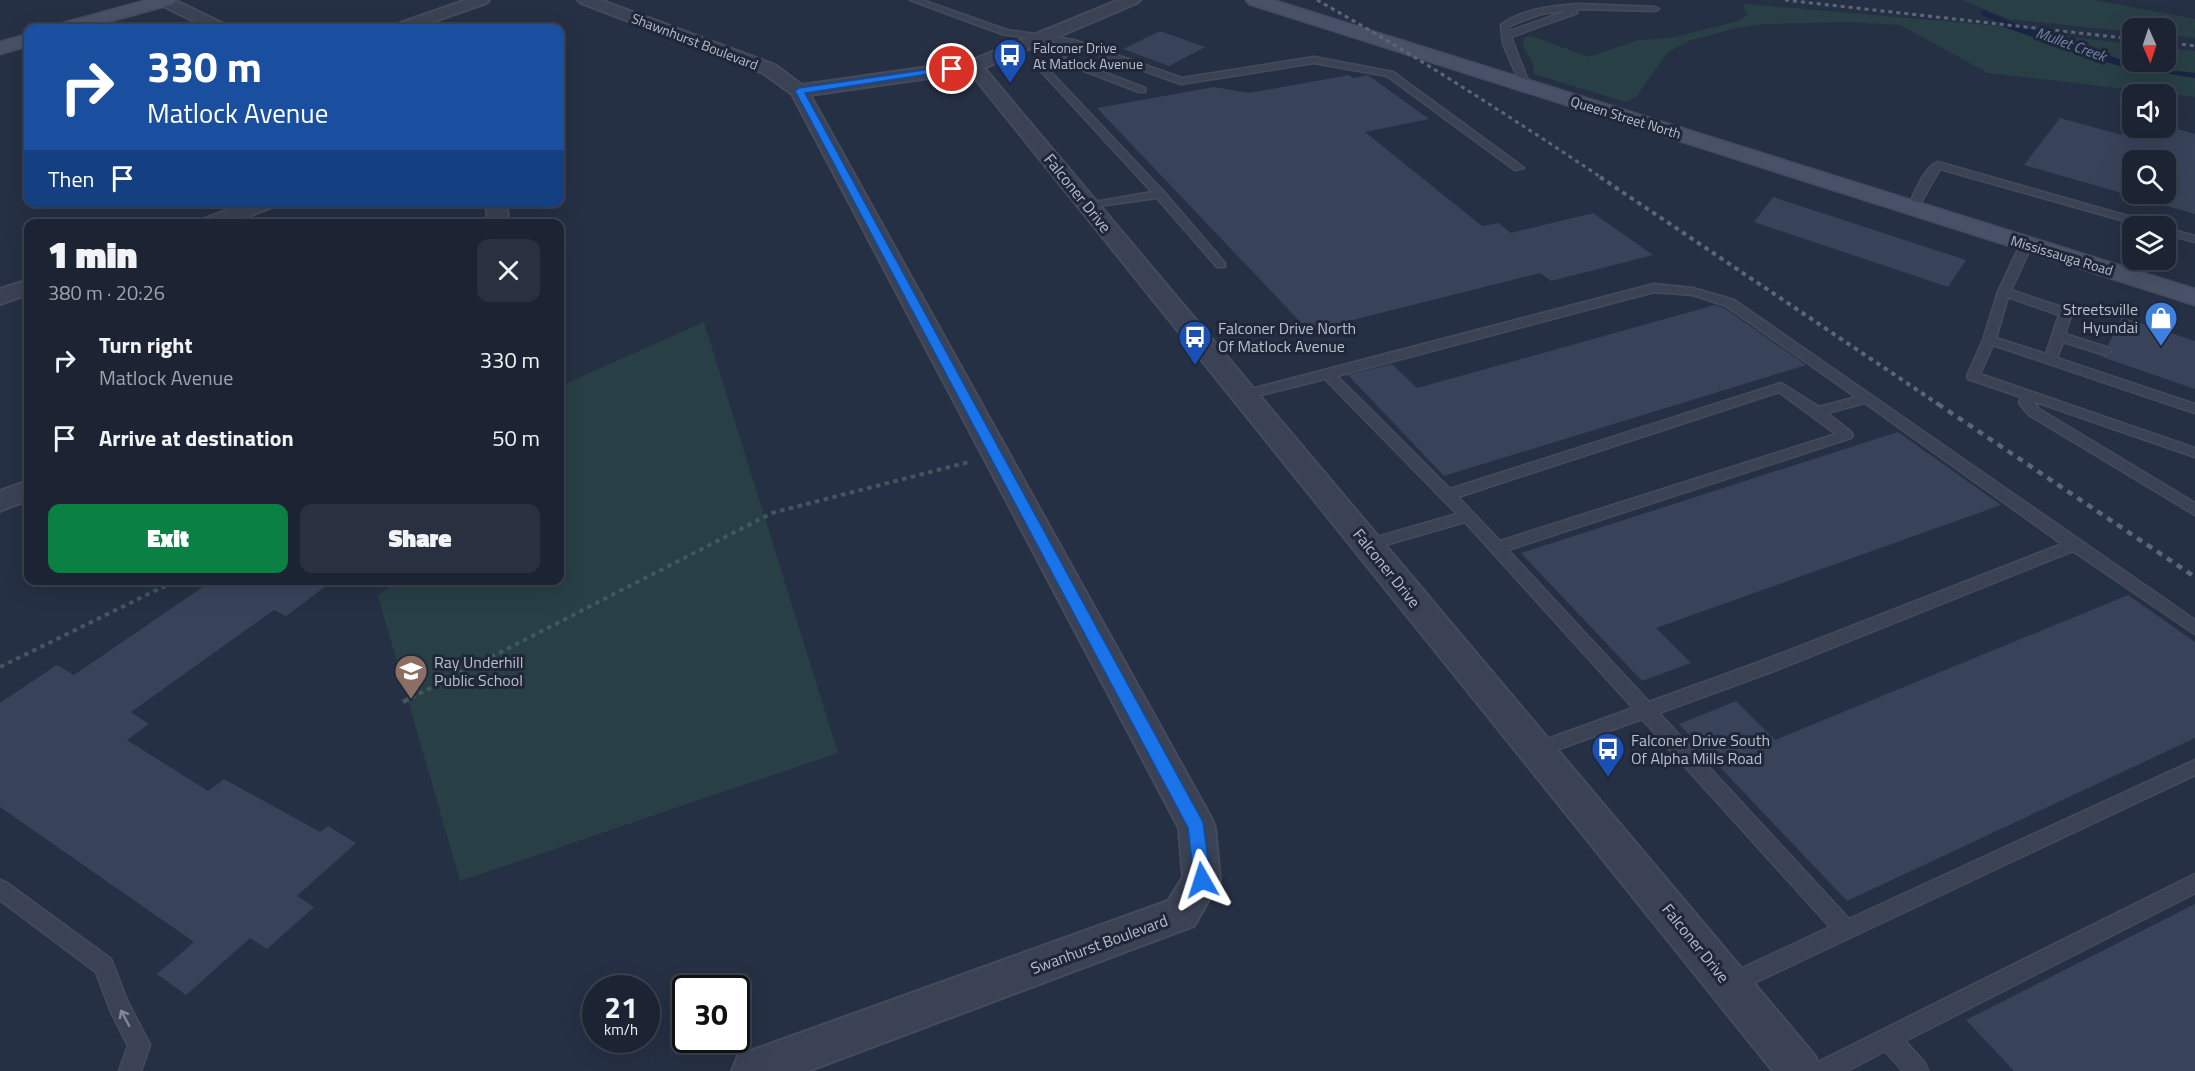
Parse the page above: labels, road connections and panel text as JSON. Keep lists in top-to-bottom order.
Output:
{
  "streets": {
    "main road": ["Queen Street North", "Mississauga Road"],
    "street": ["Shawnhurst Boulevard", "Falconer Drive", "Swanhurst Boulevard"]
  },
  "crossings": [
    ["Shawnhurst Boulevard", "Swanhurst Boulevard"],
    ["Queen Street North", "Mississauga Road"]
  ],
  "water": ["Mullet Creek"],
  "places": {
    "bus stop": ["Falconer Drive At Matlock Avenue", "Falconer Drive North Of Matlock Avenue", "Falconer Drive South Of Alpha Mills Road"],
    "shop": ["Streetsville Hyundai"],
    "school or university": ["Ray Underhill Public School"]
  },
  "north": "bottom",
  "page": {
    "turn": ["330 m", "Matlock Avenue"],
    "then": "Then",
    "heading": ["1 min", "380 m · 20:26"],
    "list": [
      {
        "name": "Turn right",
        "note": "Matlock Avenue",
        "value": "330 m"
      },
      {
        "name": "Arrive at destination",
        "value": "50 m"
      }
    ],
    "buttons": ["Exit", "Share"],
    "speed": "21 km/h",
    "limit": "30"
  }
}
